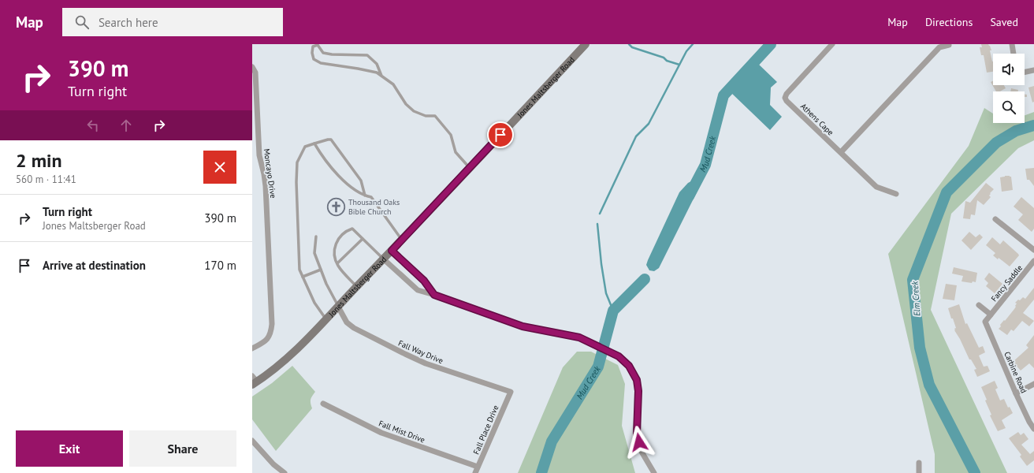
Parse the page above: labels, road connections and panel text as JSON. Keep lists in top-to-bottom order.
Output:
{
  "streets": {
    "main road": ["Jones Maltsberger Road"],
    "street": [
      "Athens Cape",
      "Moncayo Drive",
      "Fancy Saddle",
      "Fall Way Drive",
      "Carbine Road",
      "Fall Place Drive",
      "Fall Mist Drive"
    ]
  },
  "crossings": [
    ["Jones Maltsberger Road", "Fall Way Drive"],
    ["Fancy Saddle", "Carbine Road"],
    ["Fall Way Drive", "Fall Place Drive"],
    ["Fall Place Drive", "Fall Mist Drive"]
  ],
  "water": ["Mud Creek", "Elm Creek"],
  "places": {
    "church": ["Thousand Oaks Bible Church"]
  },
  "page": {
    "header": "Map",
    "search": "Search here",
    "nav": ["Map", "Directions", "Saved"],
    "turn": ["390 m", "Turn right"],
    "heading": ["2 min", "560 m · 11:41"],
    "list": [
      {
        "name": "Turn right",
        "note": "Jones Maltsberger Road",
        "value": "390 m"
      },
      {
        "name": "Arrive at destination",
        "value": "170 m"
      }
    ],
    "buttons": ["Exit", "Share"]
  }
}
